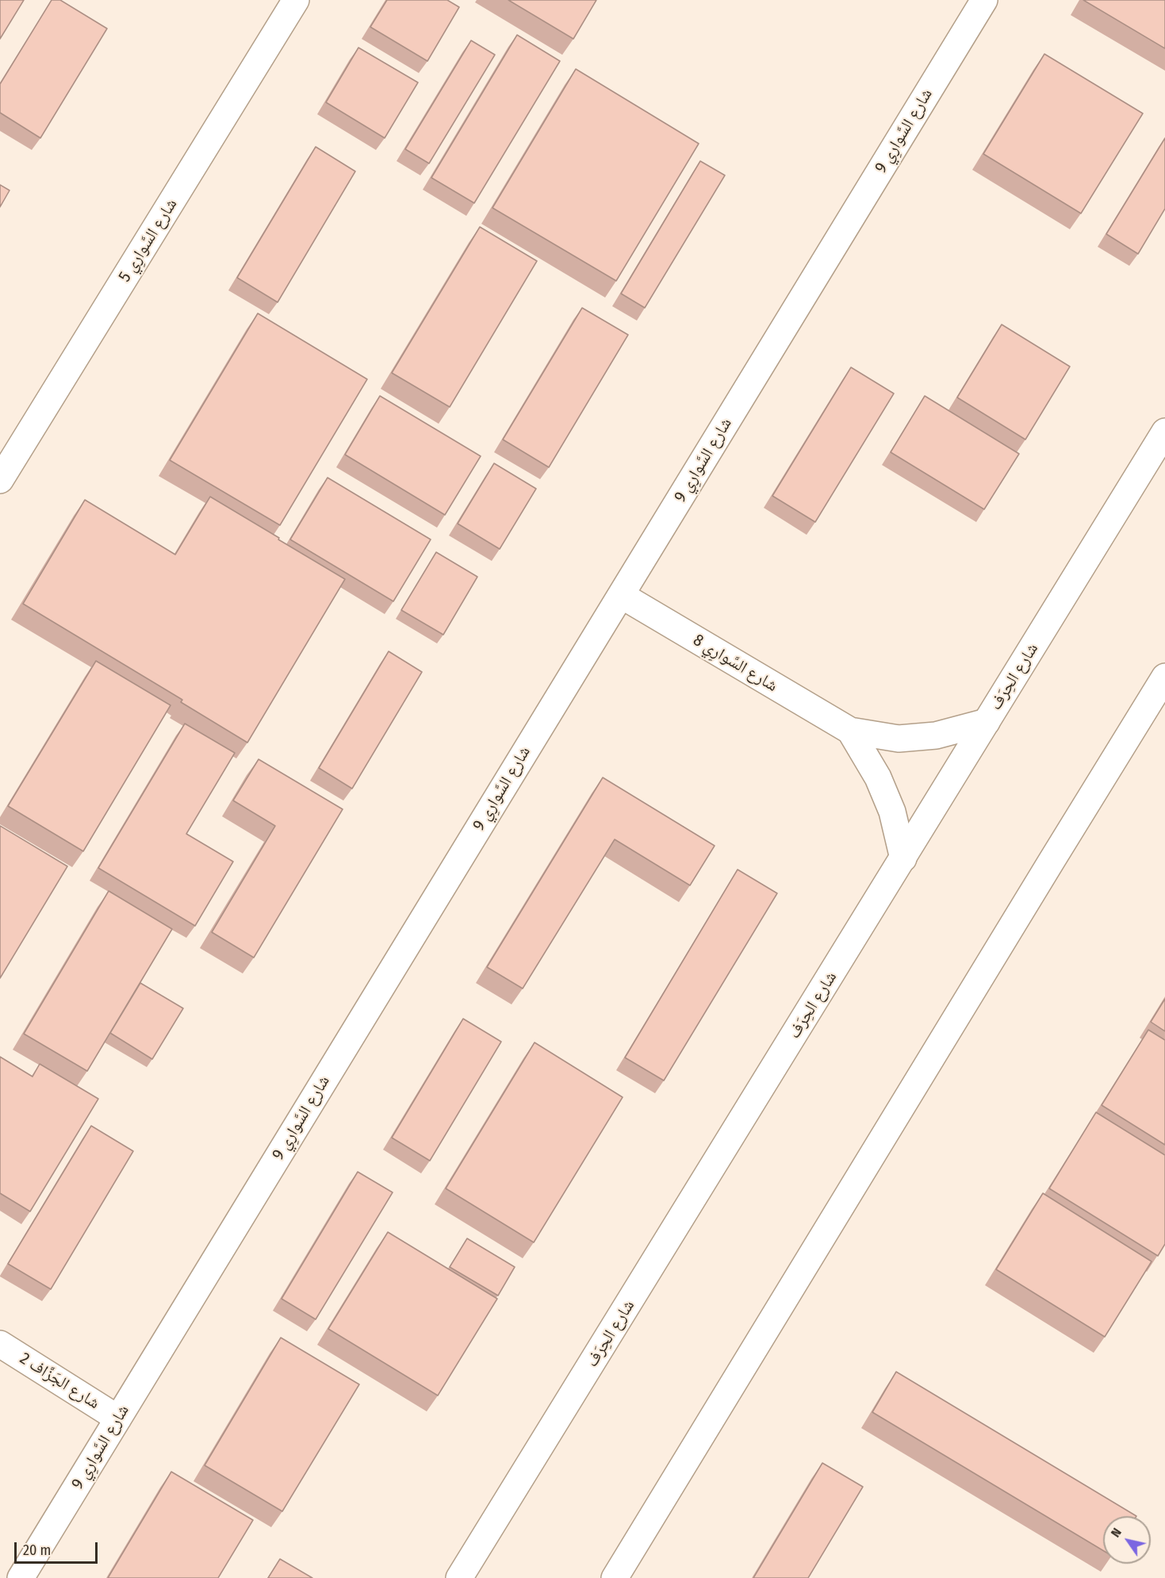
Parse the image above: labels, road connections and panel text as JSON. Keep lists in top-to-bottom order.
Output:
{
  "streets": {
    "street": [
      "شارع السَّوارِي 9",
      "شارع السَّوارِي 5",
      "شارع السَّوارِي 8",
      "شارع الحِرَف",
      "شارع الجَزَّاف 2"
    ]
  },
  "crossings": [
    ["شارع السَّوارِي 9", "شارع السَّوارِي 8"],
    ["شارع السَّوارِي 9", "شارع الجَزَّاف 2"],
    ["شارع السَّوارِي 8", "شارع الحِرَف"]
  ],
  "scale_bar": "20 m",
  "north": "top left"
}
